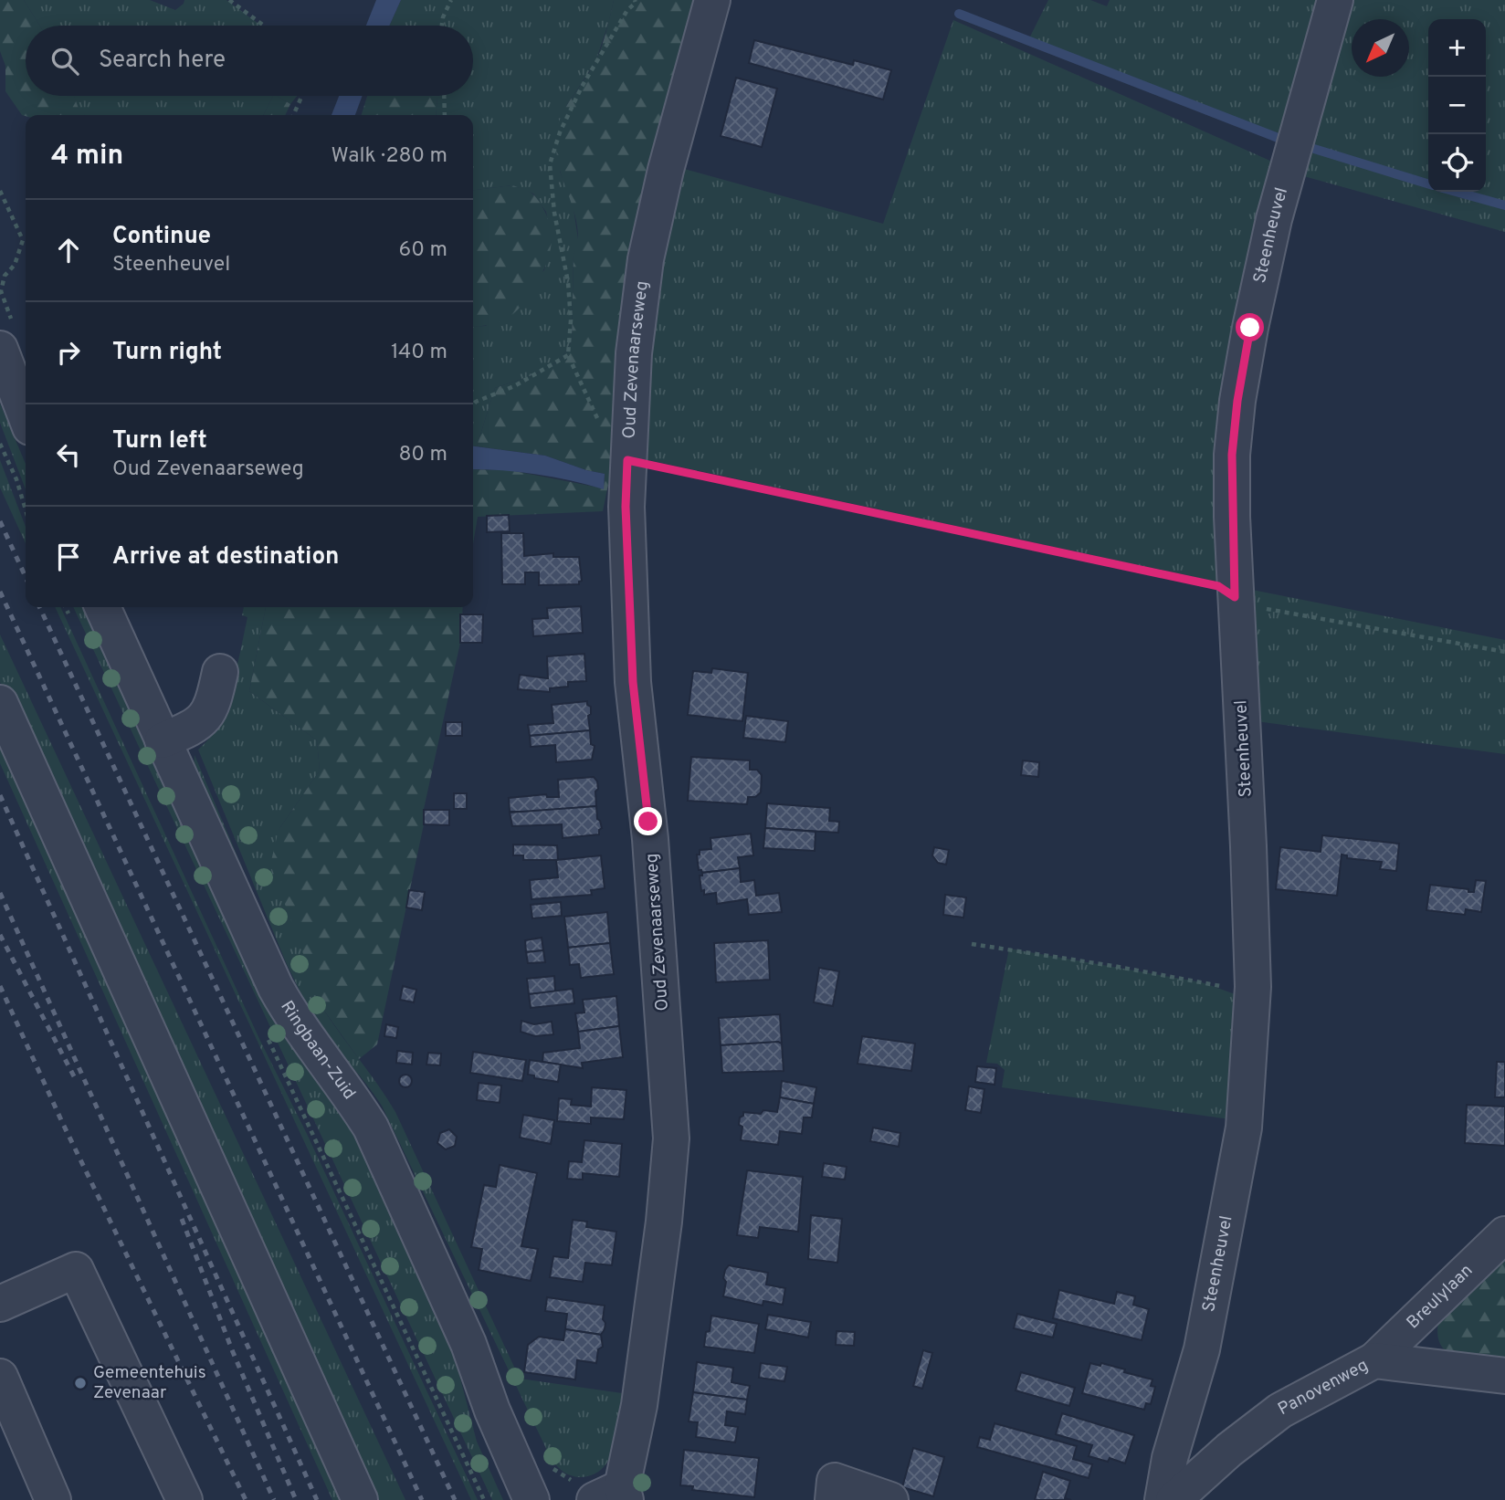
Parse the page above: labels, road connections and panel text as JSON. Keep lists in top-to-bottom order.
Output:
{
  "streets": {
    "street": [
      "Steenheuvel",
      "Oud Zevenaarseweg",
      "Ringbaan-Zuid",
      "Breulylaan",
      "Panovenweg"
    ]
  },
  "crossings": [
    ["Breulylaan", "Panovenweg"]
  ],
  "places": ["Gemeentehuis Zevenaar"],
  "north": "bottom left",
  "page": {
    "map_buttons": ["+", "−"],
    "search": "Search here",
    "heading": ["4 min", "Walk · 280 m"],
    "list": [
      ["Continue", "Steenheuvel", "60 m"],
      ["Turn right", "140 m"],
      ["Turn left", "Oud Zevenaarseweg", "80 m"],
      "Arrive at destination"
    ]
  }
}
